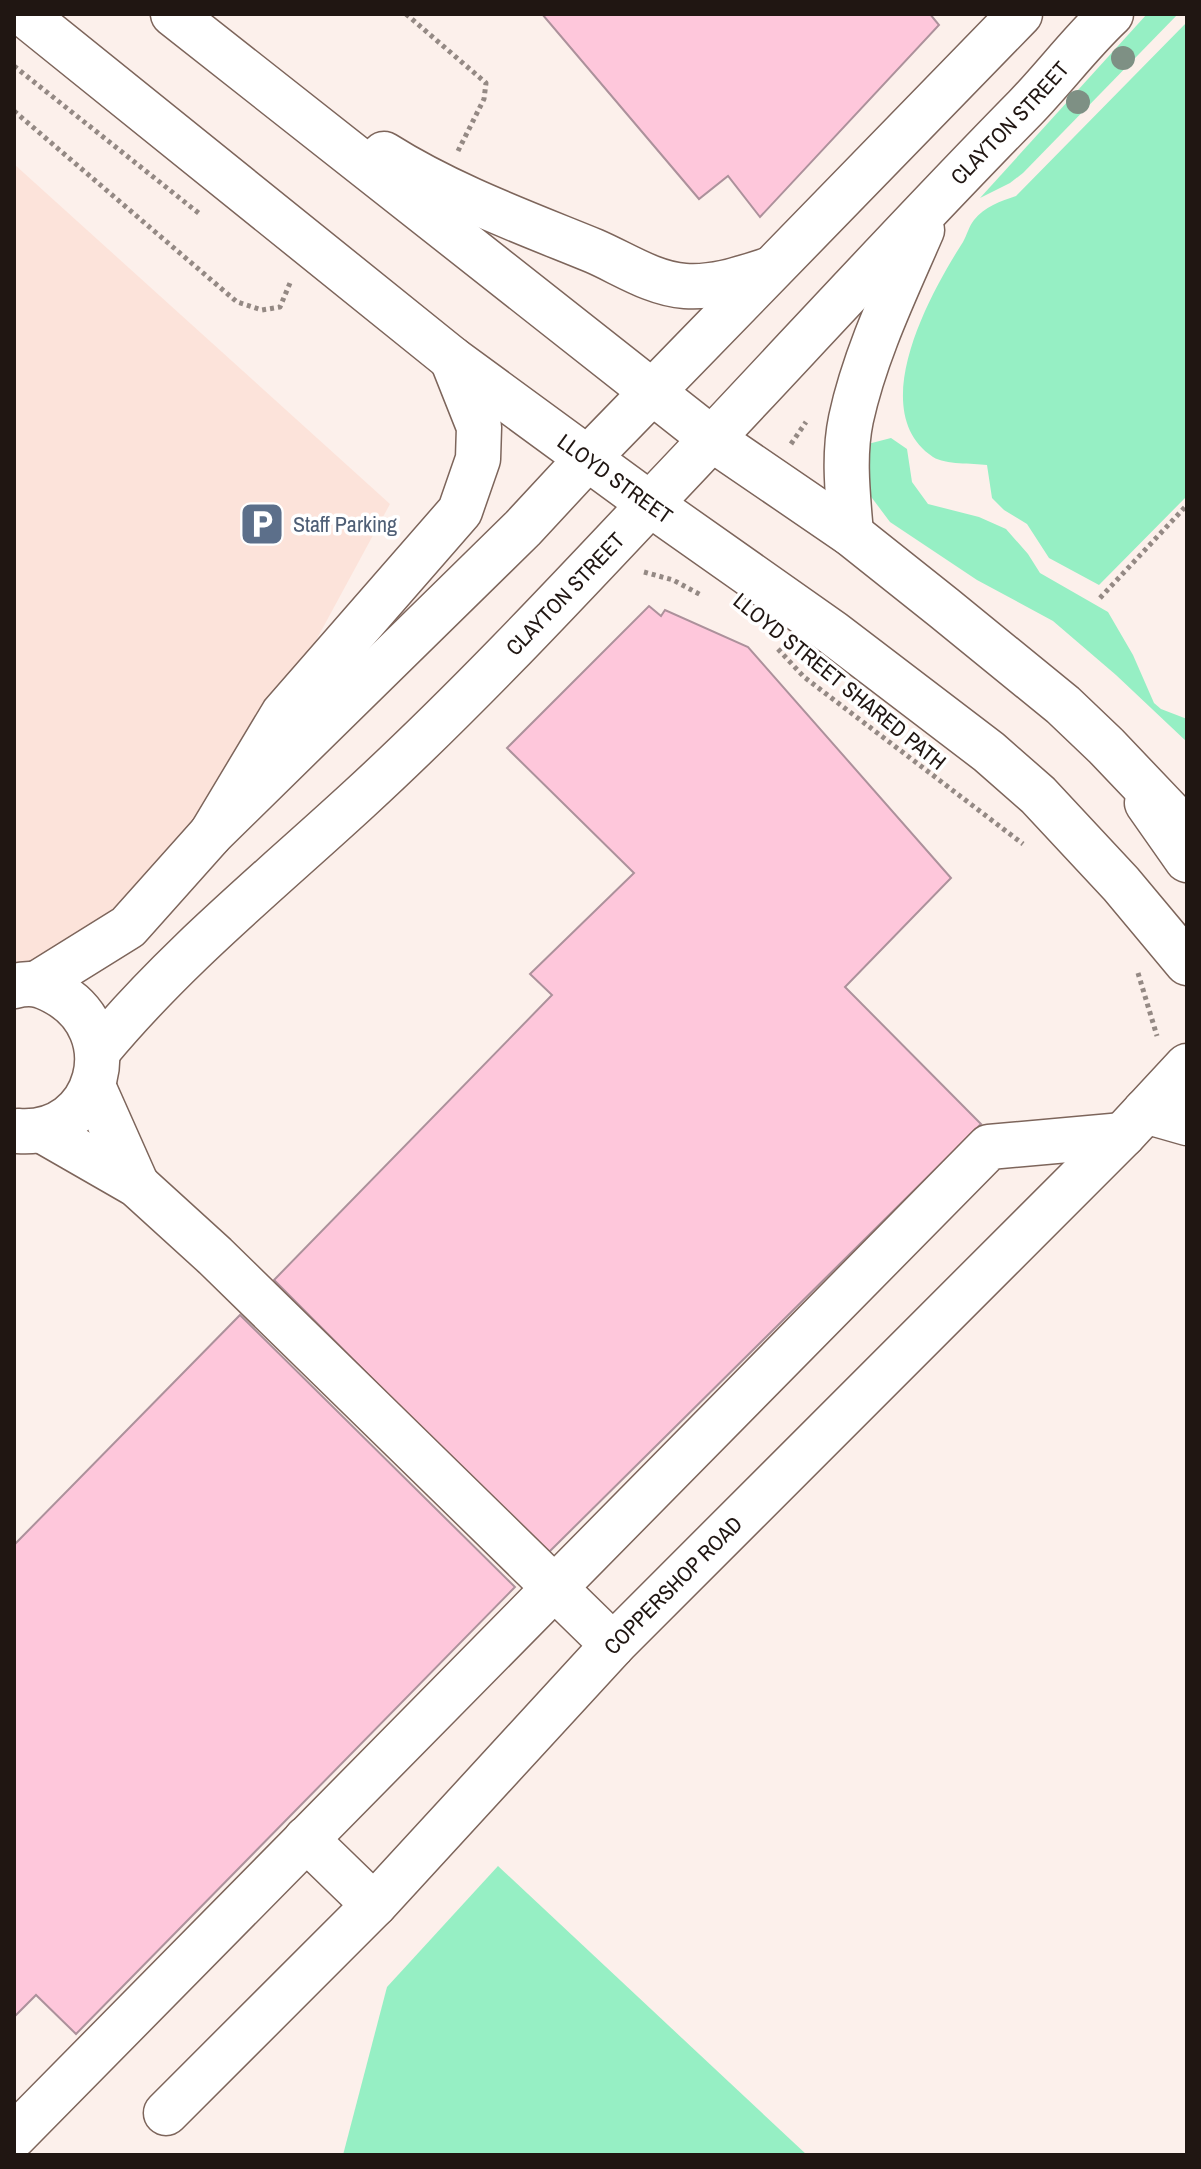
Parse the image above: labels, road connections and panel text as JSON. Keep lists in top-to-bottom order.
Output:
{
  "streets": {
    "main road": ["CLAYTON STREET", "LLOYD STREET", "COPPERSHOP ROAD"],
    "path": ["LLOYD STREET SHARED PATH"]
  },
  "crossings": [
    ["CLAYTON STREET", "LLOYD STREET"]
  ],
  "places": {
    "parking": ["Staff Parking"]
  }
}
